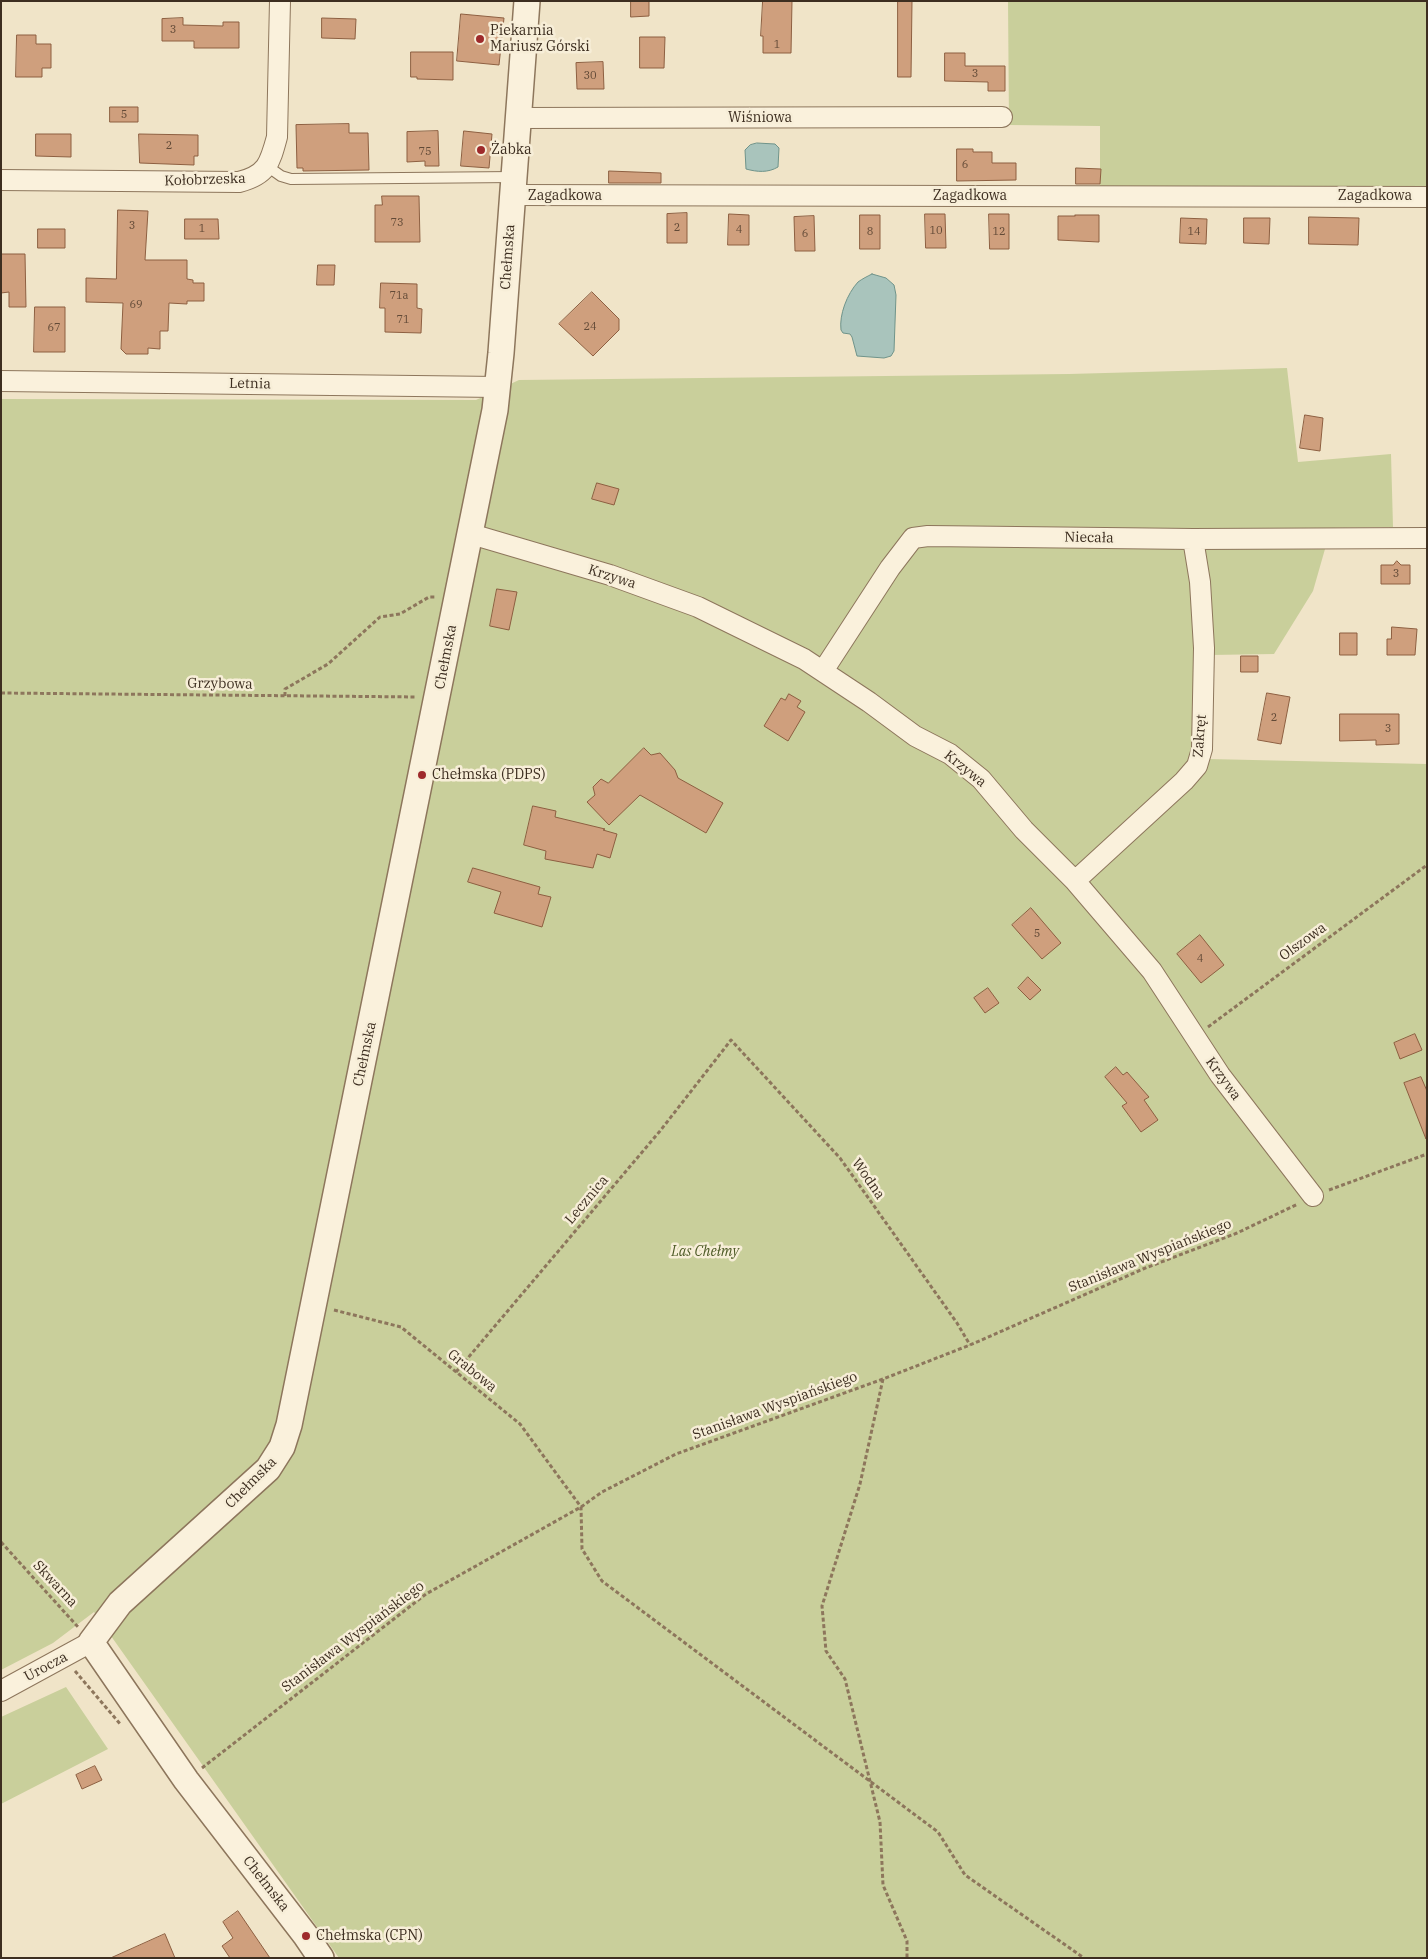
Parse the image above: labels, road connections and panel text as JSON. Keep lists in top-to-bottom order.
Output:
{
  "streets": {
    "street": [
      "Wiśniowa",
      "Kołobrzeska",
      "Zagadkowa",
      "Chełmska",
      "Letnia",
      "Niecała",
      "Krzywa",
      "Zakręt",
      "Urocza"
    ],
    "path": [
      "Grzybowa",
      "Olszowa",
      "Wodna",
      "Lecznica",
      "Stanisława Wyspiańskiego",
      "Grabowa",
      "Skwarna"
    ]
  },
  "crossings": [
    ["Wiśniowa", "Chełmska"],
    ["Zagadkowa", "Chełmska"],
    ["Chełmska", "Letnia"],
    ["Chełmska", "Krzywa"],
    ["Chełmska", "Grzybowa"],
    ["Chełmska", "Stanisława Wyspiańskiego"],
    ["Chełmska", "Grabowa"],
    ["Chełmska", "Skwarna"],
    ["Chełmska", "Urocza"],
    ["Niecała", "Krzywa"],
    ["Niecała", "Zakręt"],
    ["Krzywa", "Zakręt"],
    ["Krzywa", "Olszowa"],
    ["Krzywa", "Stanisława Wyspiańskiego"],
    ["Wodna", "Lecznica"],
    ["Wodna", "Stanisława Wyspiańskiego"],
    ["Lecznica", "Grabowa"],
    ["Stanisława Wyspiańskiego", "Grabowa"],
    ["Skwarna", "Urocza"]
  ],
  "parks": ["Las Chełmy"],
  "places": [
    "Piekarnia Mariusz Górski",
    "Żabka",
    "Chełmska (PDPS)",
    "Chełmska (CPN)"
  ],
  "house_numbers": [
    "3",
    "1",
    "3",
    "30",
    "5",
    "2",
    "75",
    "6",
    "73",
    "3",
    "2",
    "1",
    "4",
    "10",
    "8",
    "12",
    "14",
    "6",
    "71a",
    "69",
    "71",
    "24",
    "67",
    "3",
    "2",
    "3",
    "5",
    "4"
  ]
}
